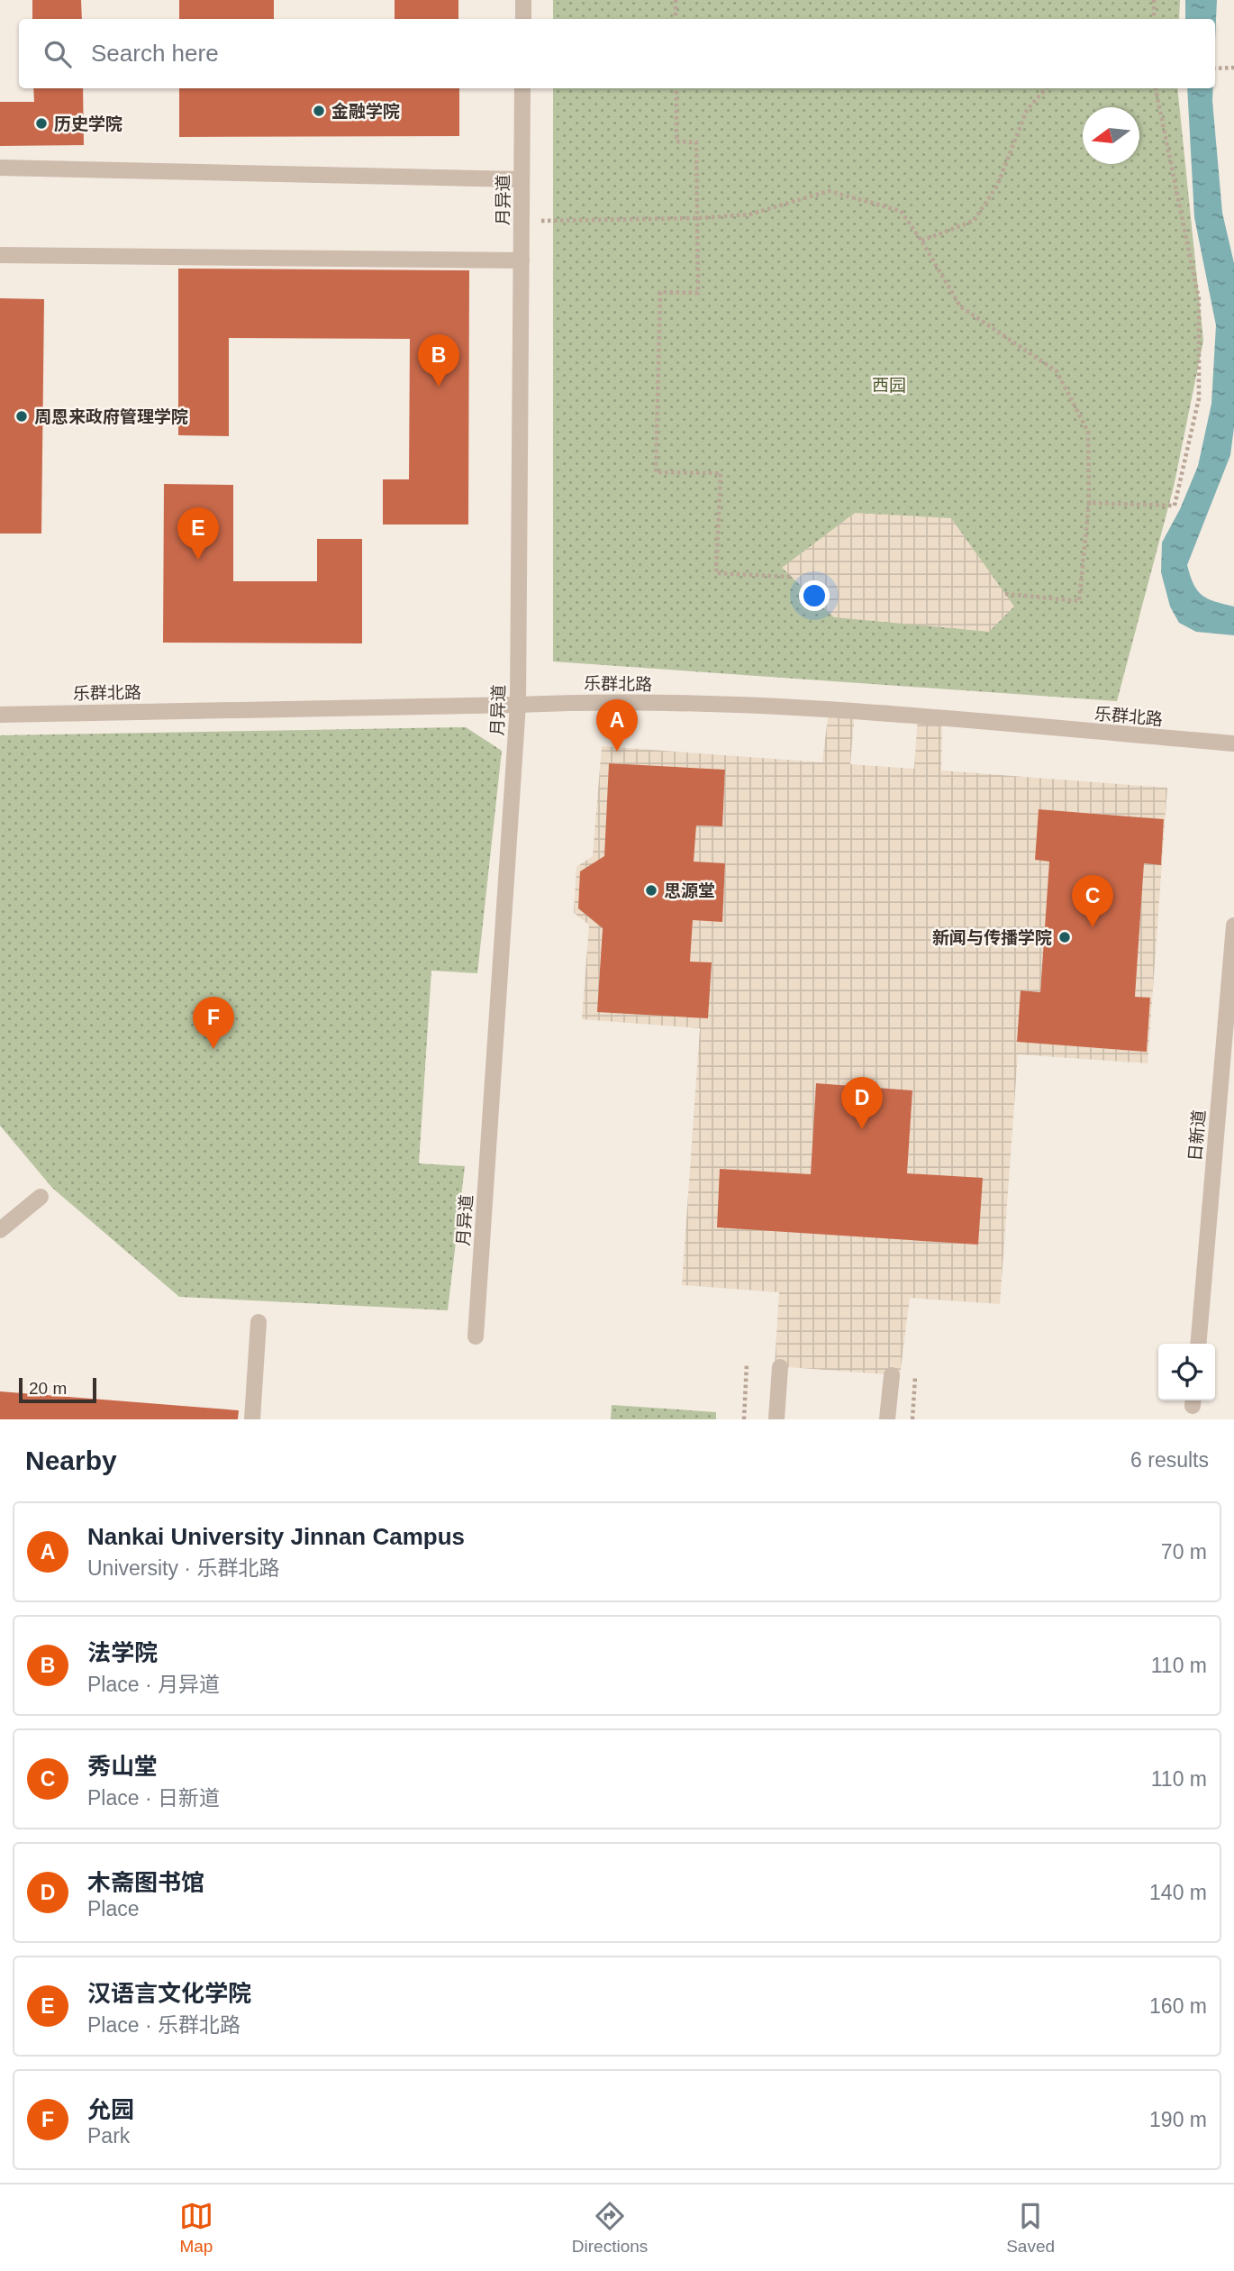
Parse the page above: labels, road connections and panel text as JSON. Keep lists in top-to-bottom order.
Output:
{
  "streets": {
    "street": ["月异道", "乐群北路", "日新道"]
  },
  "crossings": [
    ["月异道", "乐群北路"]
  ],
  "parks": ["西园"],
  "places": [
    "金融学院",
    "历史学院",
    "周恩来政府管理学院",
    "思源堂",
    "新闻与传播学院"
  ],
  "scale_bar": "20 m",
  "north": "left",
  "page": {
    "search": "Search here",
    "pins": [
      "B",
      "E",
      "A",
      "C",
      "F",
      "D"
    ],
    "scale": "20 m",
    "heading": ["Nearby", "6 results"],
    "list": [
      {
        "mark": "A",
        "name": "Nankai University Jinnan Campus",
        "note": "University · 乐群北路",
        "value": "70 m"
      },
      {
        "mark": "B",
        "name": "法学院",
        "note": "Place · 月异道",
        "value": "110 m"
      },
      {
        "mark": "C",
        "name": "秀山堂",
        "note": "Place · 日新道",
        "value": "110 m"
      },
      {
        "mark": "D",
        "name": "木斋图书馆",
        "note": "Place",
        "value": "140 m"
      },
      {
        "mark": "E",
        "name": "汉语言文化学院",
        "note": "Place · 乐群北路",
        "value": "160 m"
      },
      {
        "mark": "F",
        "name": "允园",
        "note": "Park",
        "value": "190 m"
      }
    ],
    "nav": ["Map", "Directions", "Saved"]
  }
}
